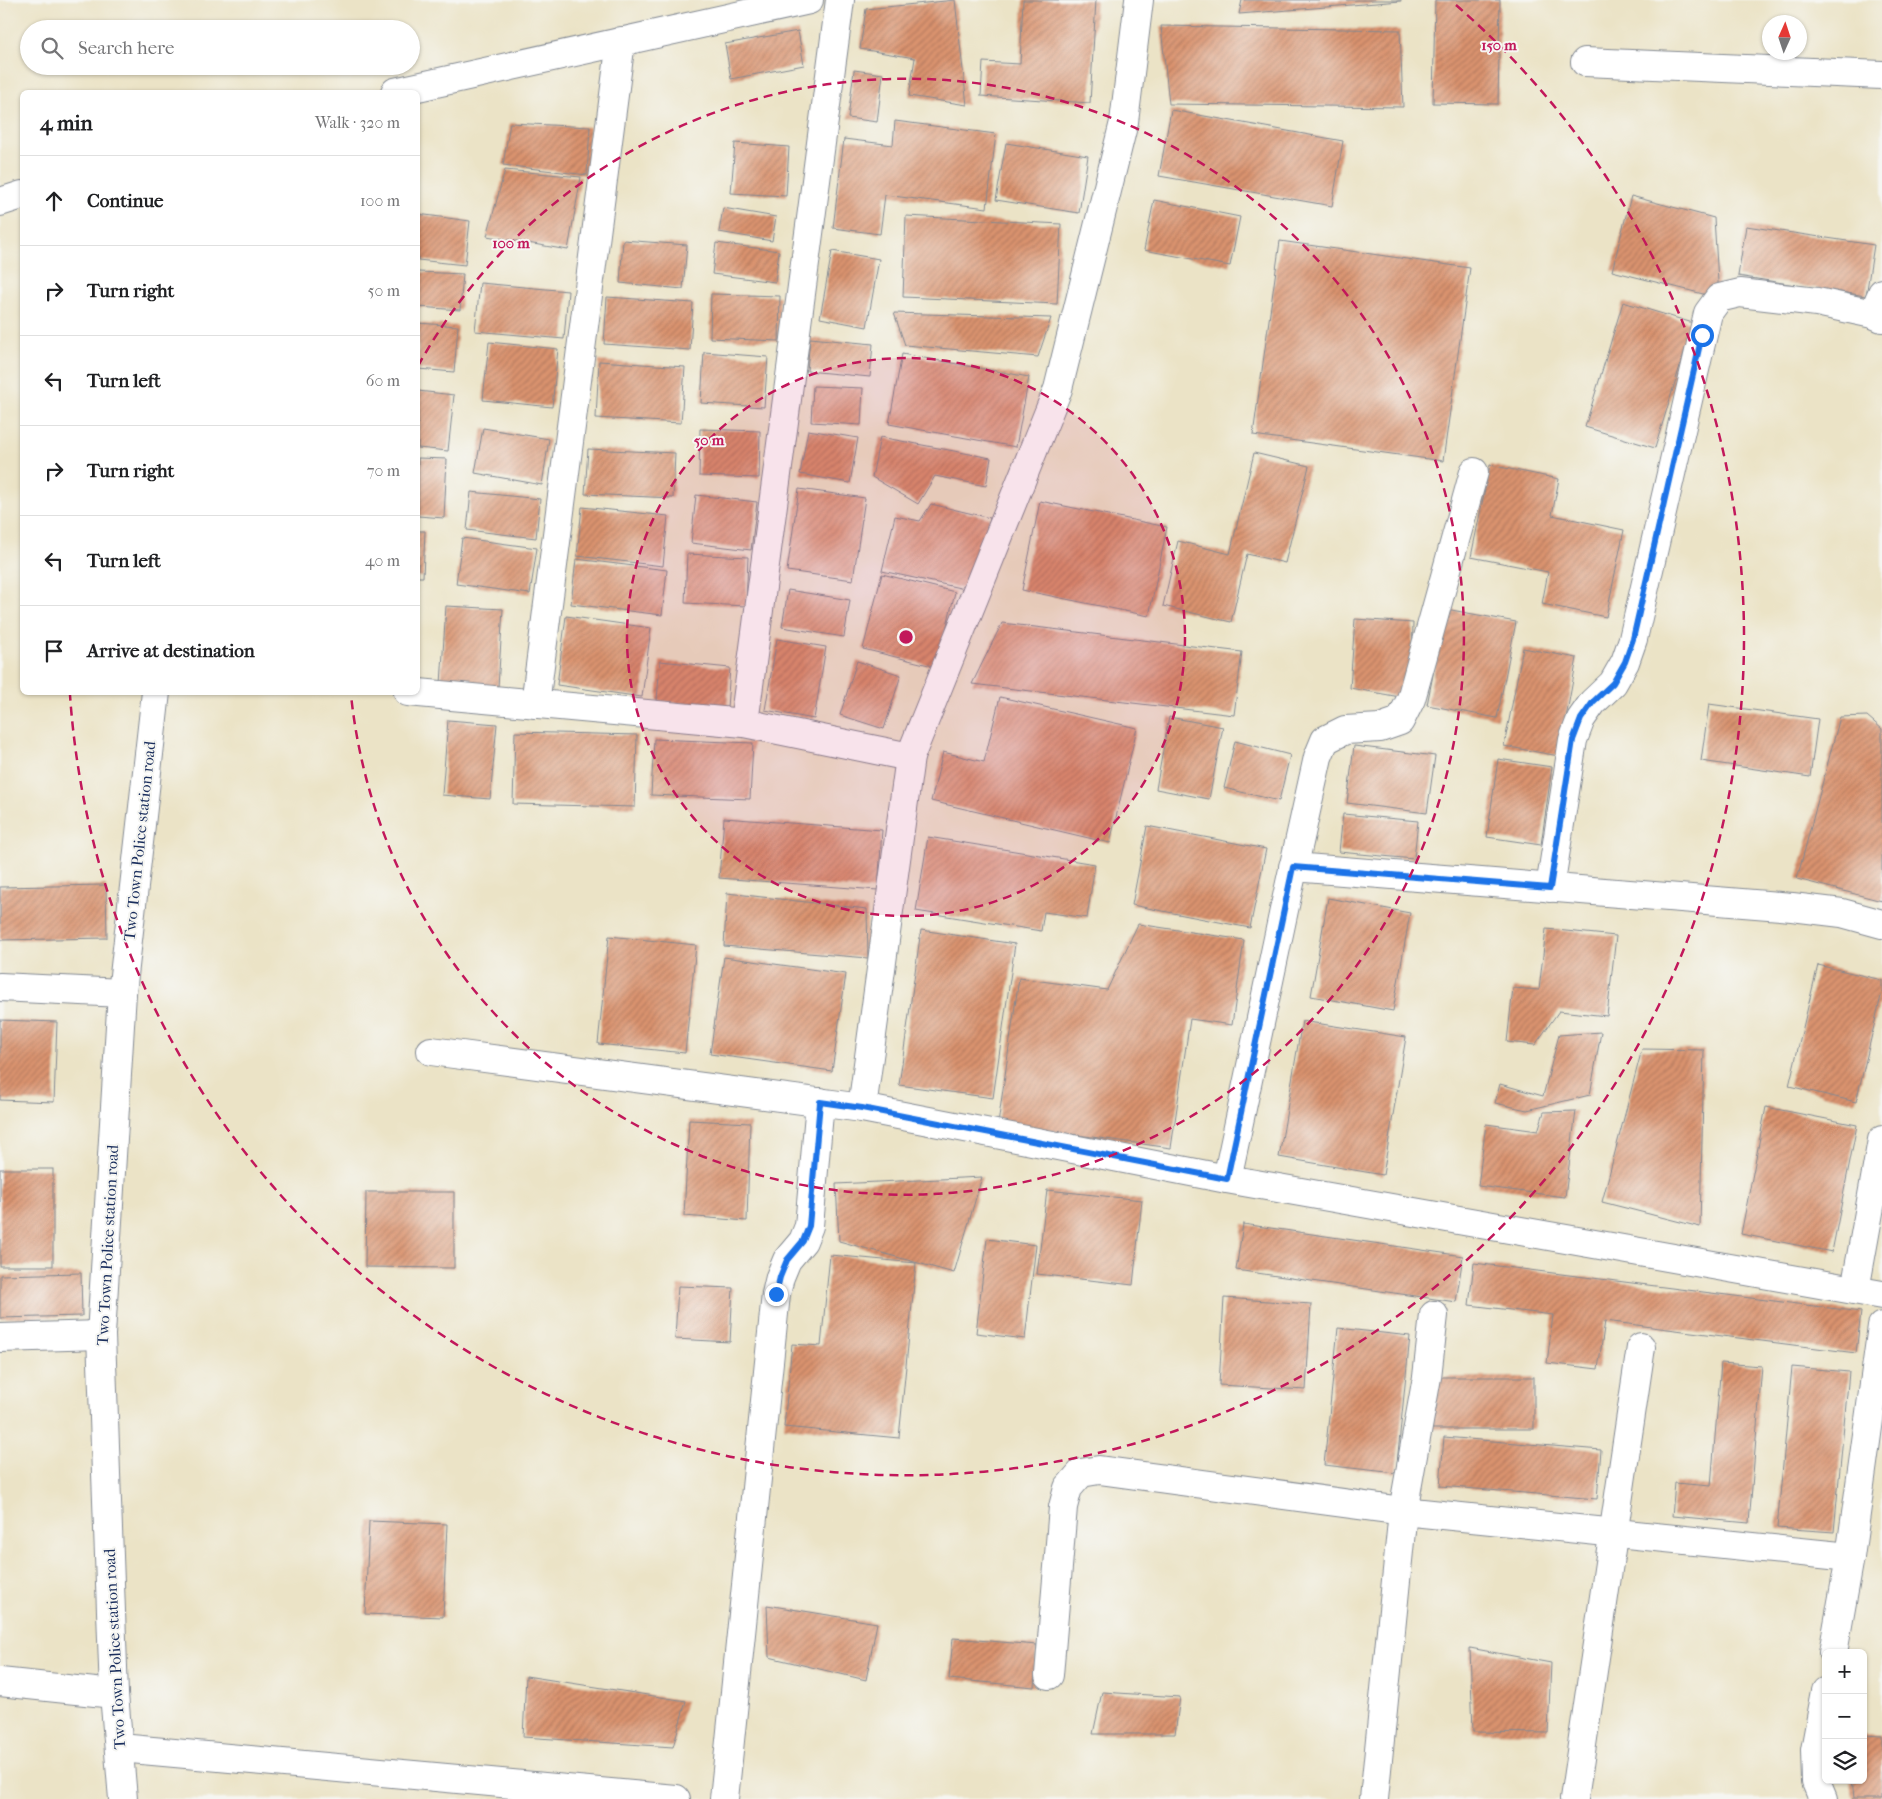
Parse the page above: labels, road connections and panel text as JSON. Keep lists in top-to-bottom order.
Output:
{
  "streets": {
    "street": ["Two Town Police station road"]
  },
  "north": "top",
  "page": {
    "search": "Search here",
    "heading": ["4 min", "Walk · 320 m"],
    "list": [
      ["Continue", "100 m"],
      ["Turn right", "50 m"],
      ["Turn left", "60 m"],
      ["Turn right", "70 m"],
      ["Turn left", "40 m"],
      "Arrive at destination"
    ],
    "map_buttons": ["+", "−"]
  },
  "rings": ["150 m", "100 m", "50 m"]
}
